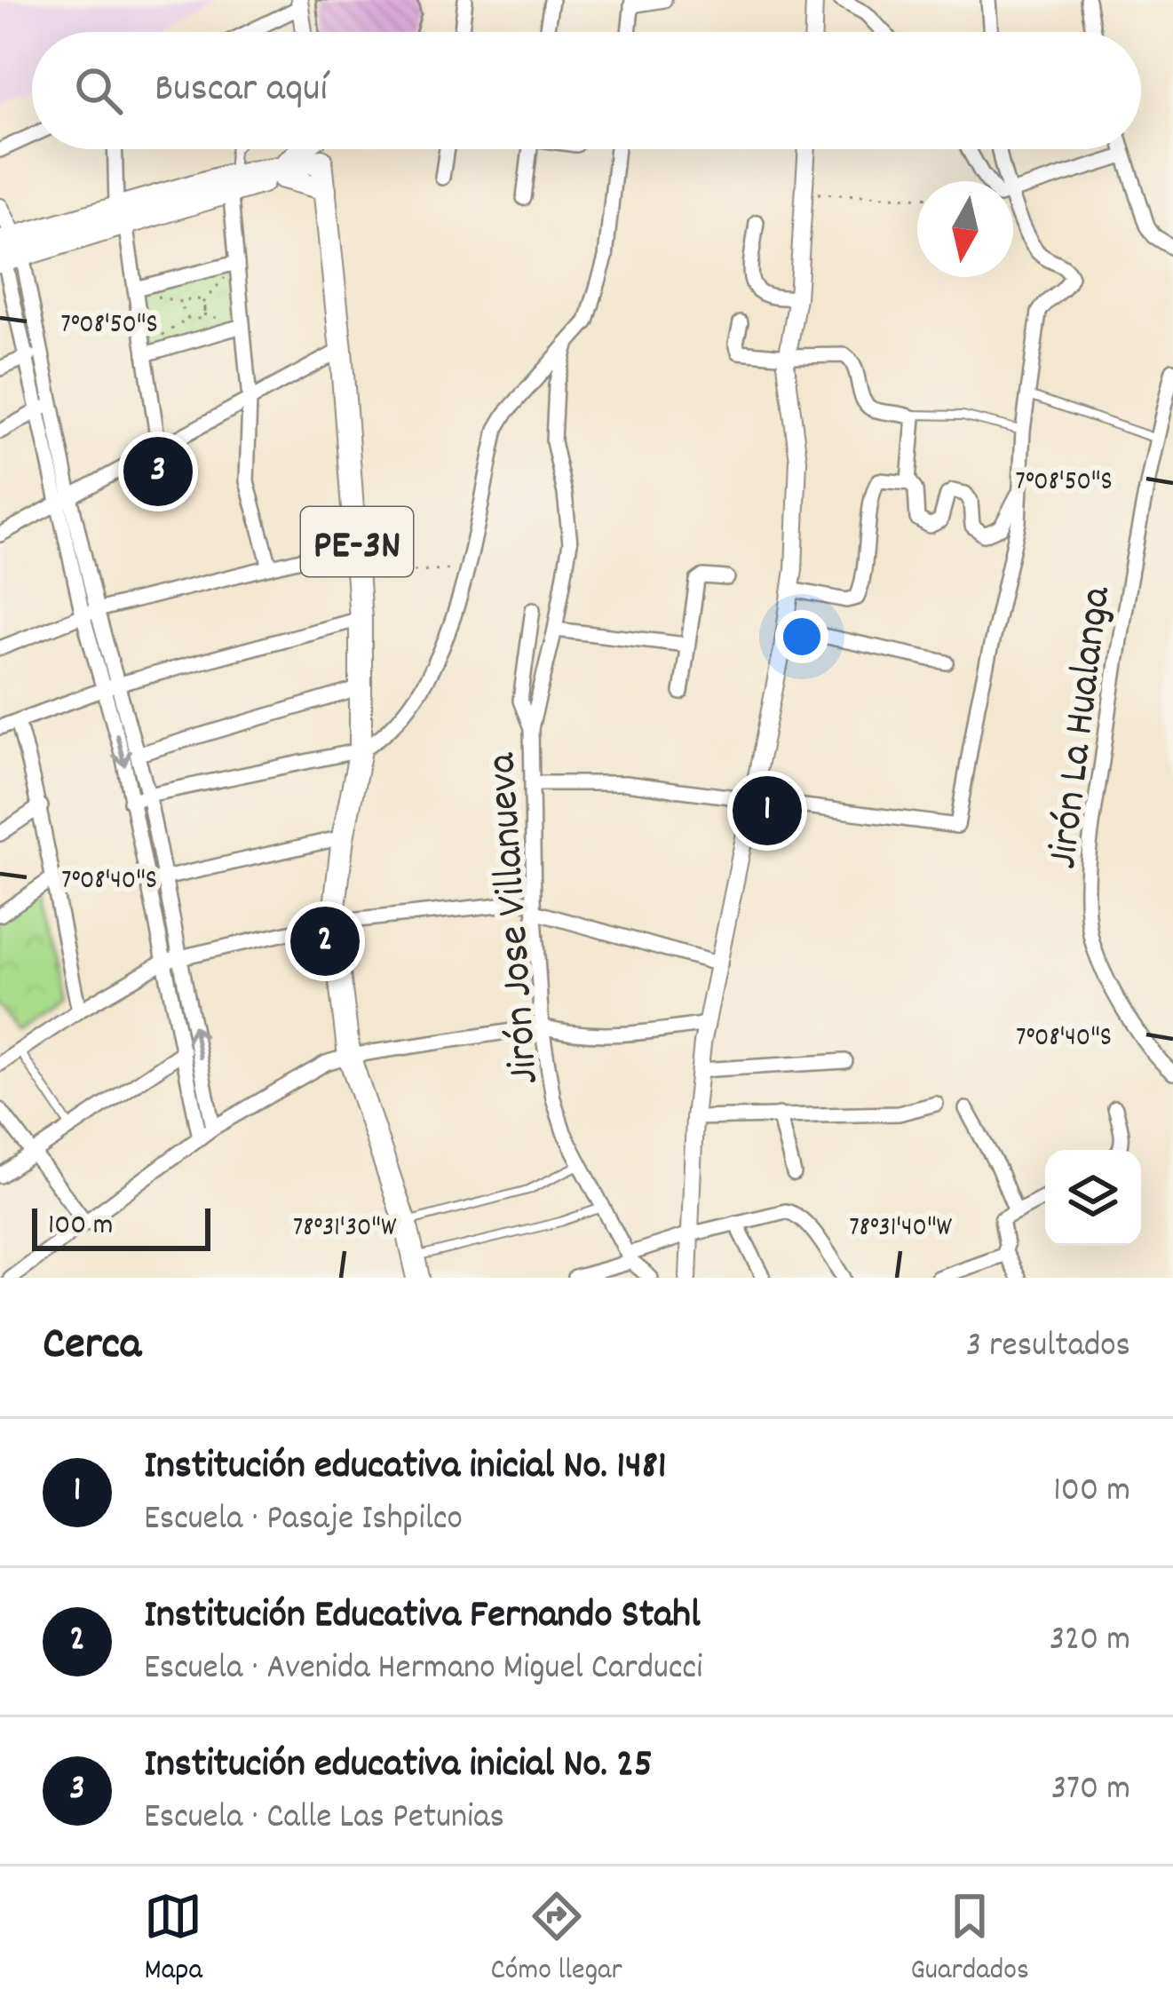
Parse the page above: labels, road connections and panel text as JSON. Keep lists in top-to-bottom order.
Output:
{
  "streets": {
    "highway": ["PE-3N"],
    "street": ["Jirón La Hualanga", "Jirón Jose Villanueva"]
  },
  "scale_bar": "100 m",
  "north": "bottom",
  "page": {
    "search": "Buscar aquí",
    "pins": ["3", "1", "2"],
    "scale": "100 m",
    "heading": ["Cerca", "3 resultados"],
    "list": [
      {
        "mark": "1",
        "name": "Institución educativa inicial No. 1481",
        "note": "Escuela · Pasaje Ishpilco",
        "value": "100 m"
      },
      {
        "mark": "2",
        "name": "Institución Educativa Fernando Stahl",
        "note": "Escuela · Avenida Hermano Miguel Carducci",
        "value": "320 m"
      },
      {
        "mark": "3",
        "name": "Institución educativa inicial No. 25",
        "note": "Escuela · Calle Las Petunias",
        "value": "370 m"
      }
    ],
    "nav": ["Mapa", "Cómo llegar", "Guardados"]
  },
  "coordinates": [
    "7°08'50\"S",
    "7°08'40\"S",
    "78°31'30\"W",
    "78°31'40\"W"
  ]
}
